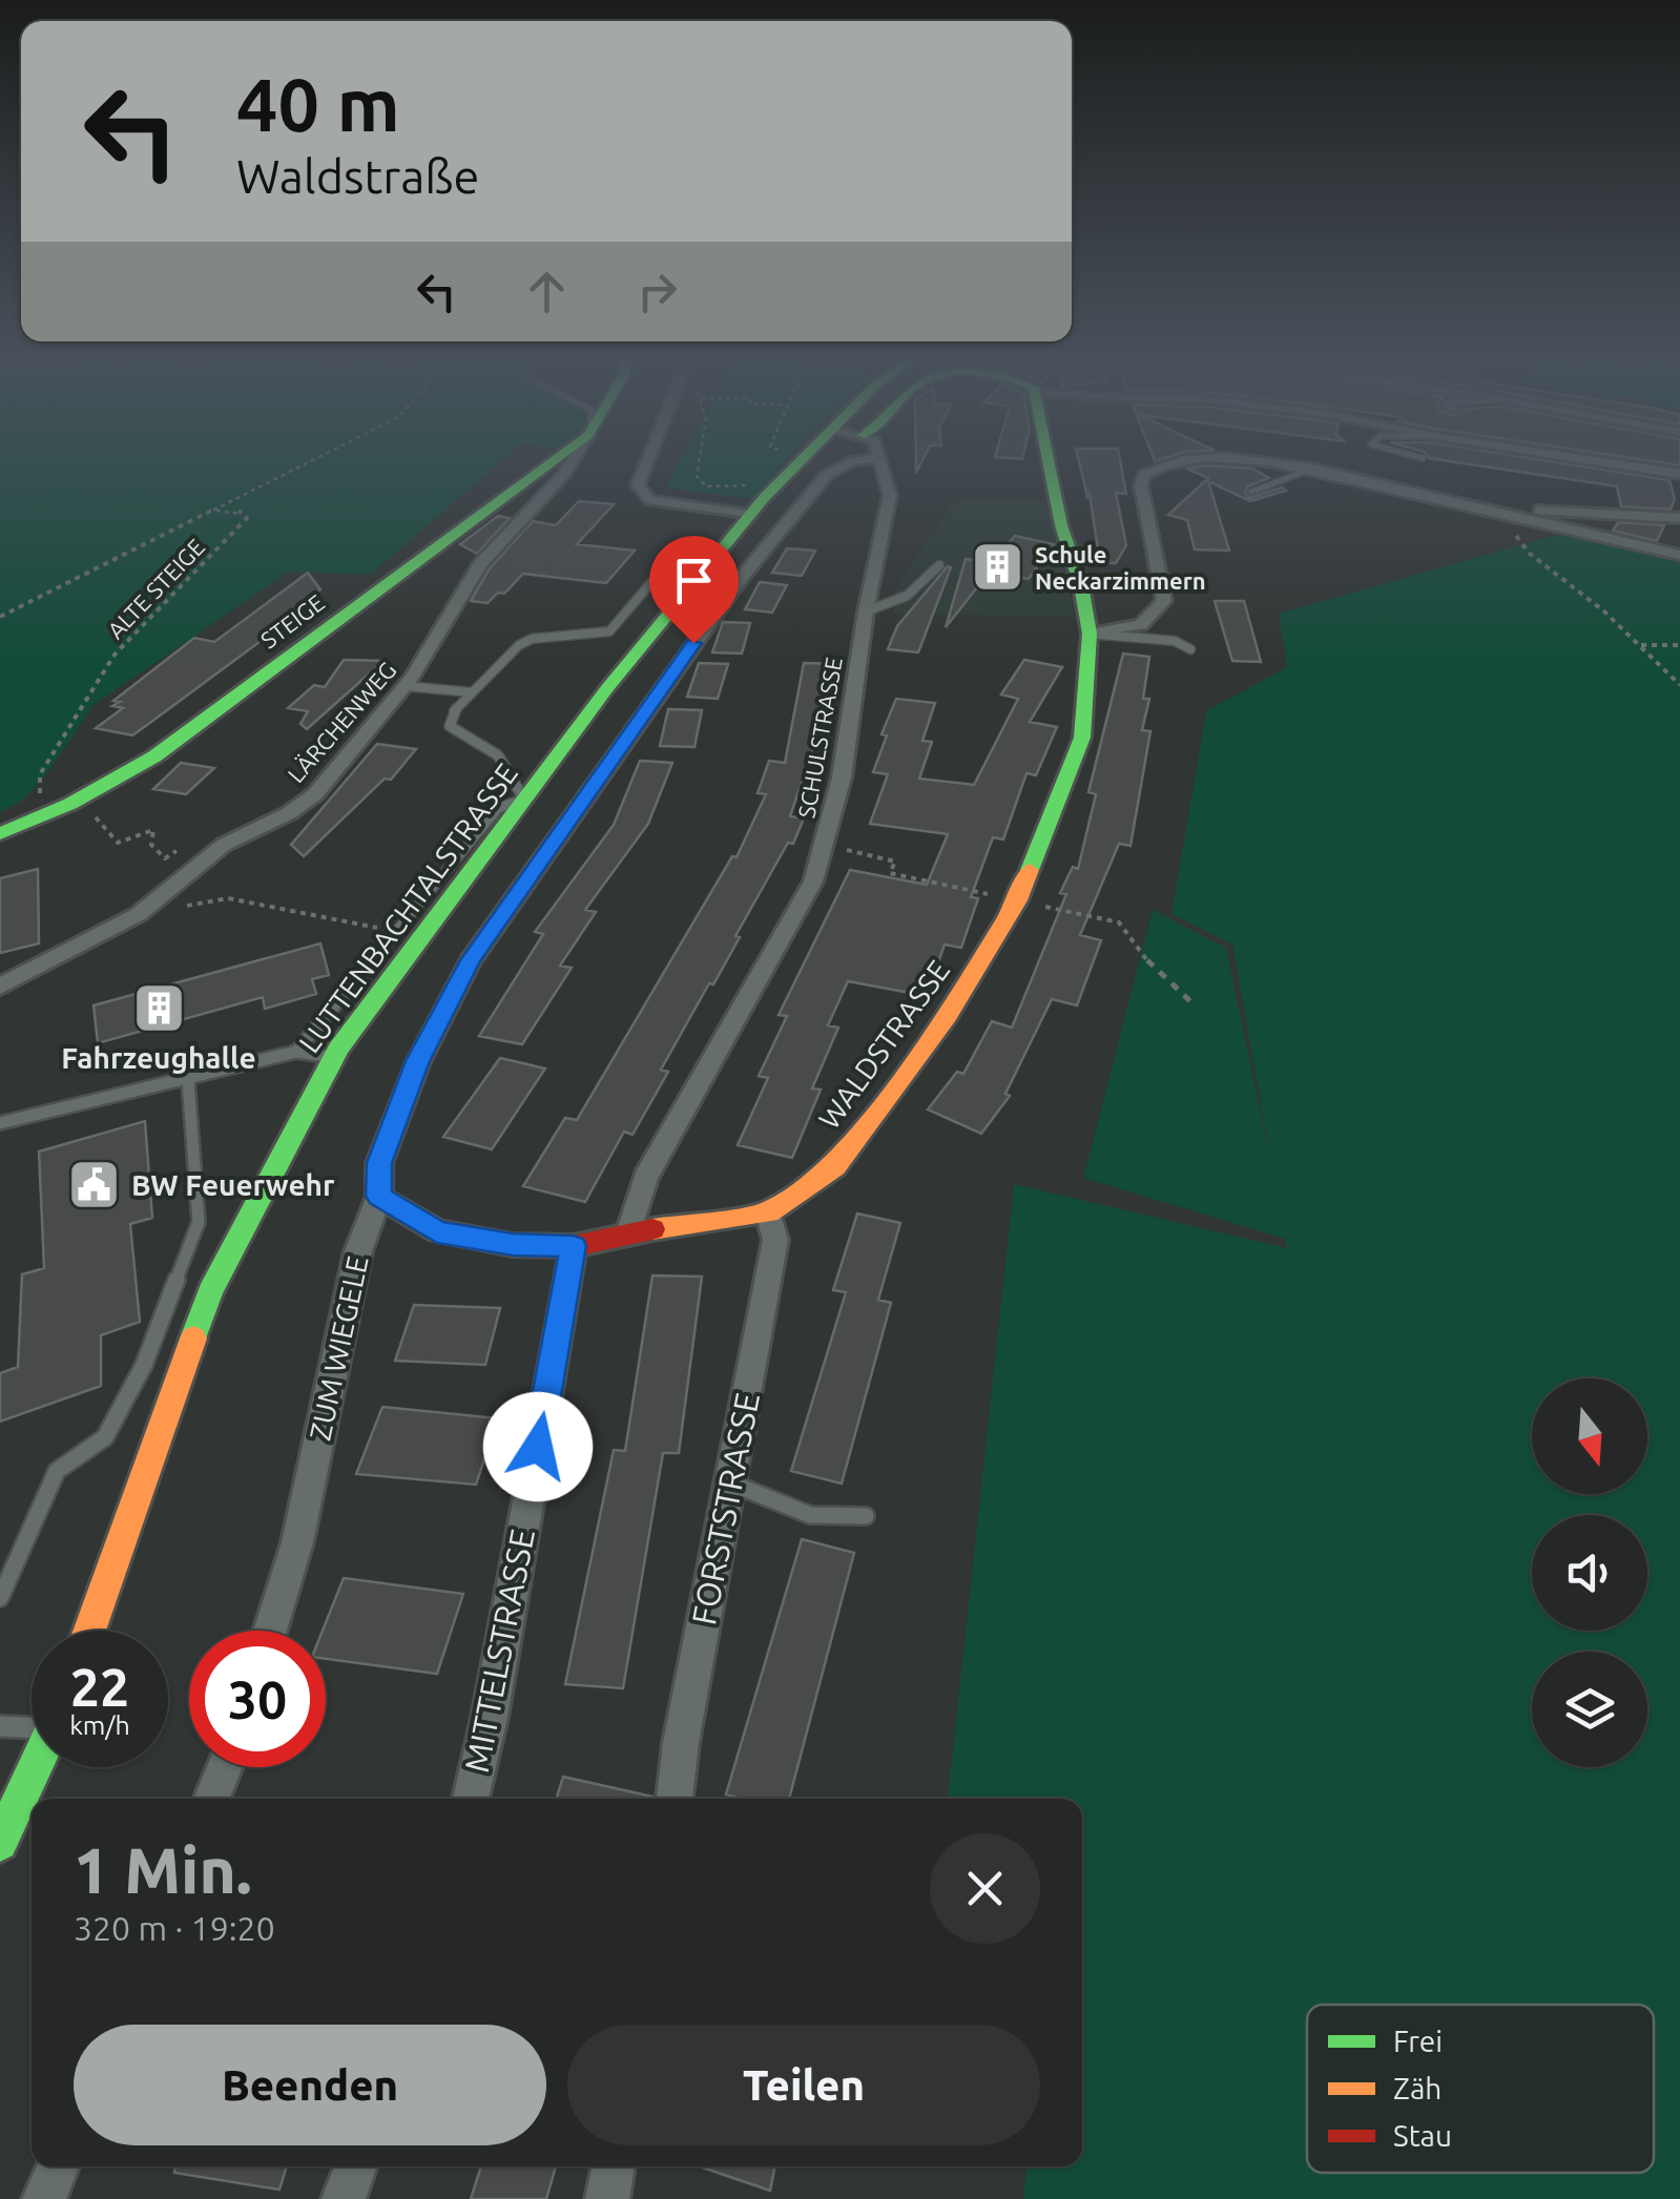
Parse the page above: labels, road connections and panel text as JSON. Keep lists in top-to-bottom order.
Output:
{
  "streets": {
    "street": [
      "STEIGE",
      "LÄRCHENWEG",
      "SCHULSTRASSE",
      "LUTTENBACHTALSTRASSE",
      "WALDSTRASSE",
      "ZUM WIEGELE",
      "FORSTSTRASSE",
      "MITTELSTRASSE"
    ],
    "path": ["ALTE STEIGE"]
  },
  "crossings": [
    ["ALTE STEIGE", "STEIGE"],
    ["SCHULSTRASSE", "WALDSTRASSE"],
    ["WALDSTRASSE", "ZUM WIEGELE"],
    ["WALDSTRASSE", "FORSTSTRASSE"],
    ["WALDSTRASSE", "MITTELSTRASSE"]
  ],
  "places": {
    "building": ["Schule Neckarzimmern", "Fahrzeughalle"],
    "public building": ["BW Feuerwehr"]
  },
  "legend": ["Frei", "Zäh", "Stau"],
  "north": "bottom",
  "page": {
    "turn": ["40 m", "Waldstraße"],
    "speed": "22 km/h",
    "limit": "30",
    "heading": ["1 Min.", "320 m · 19:20"],
    "buttons": ["Beenden", "Teilen"]
  }
}
